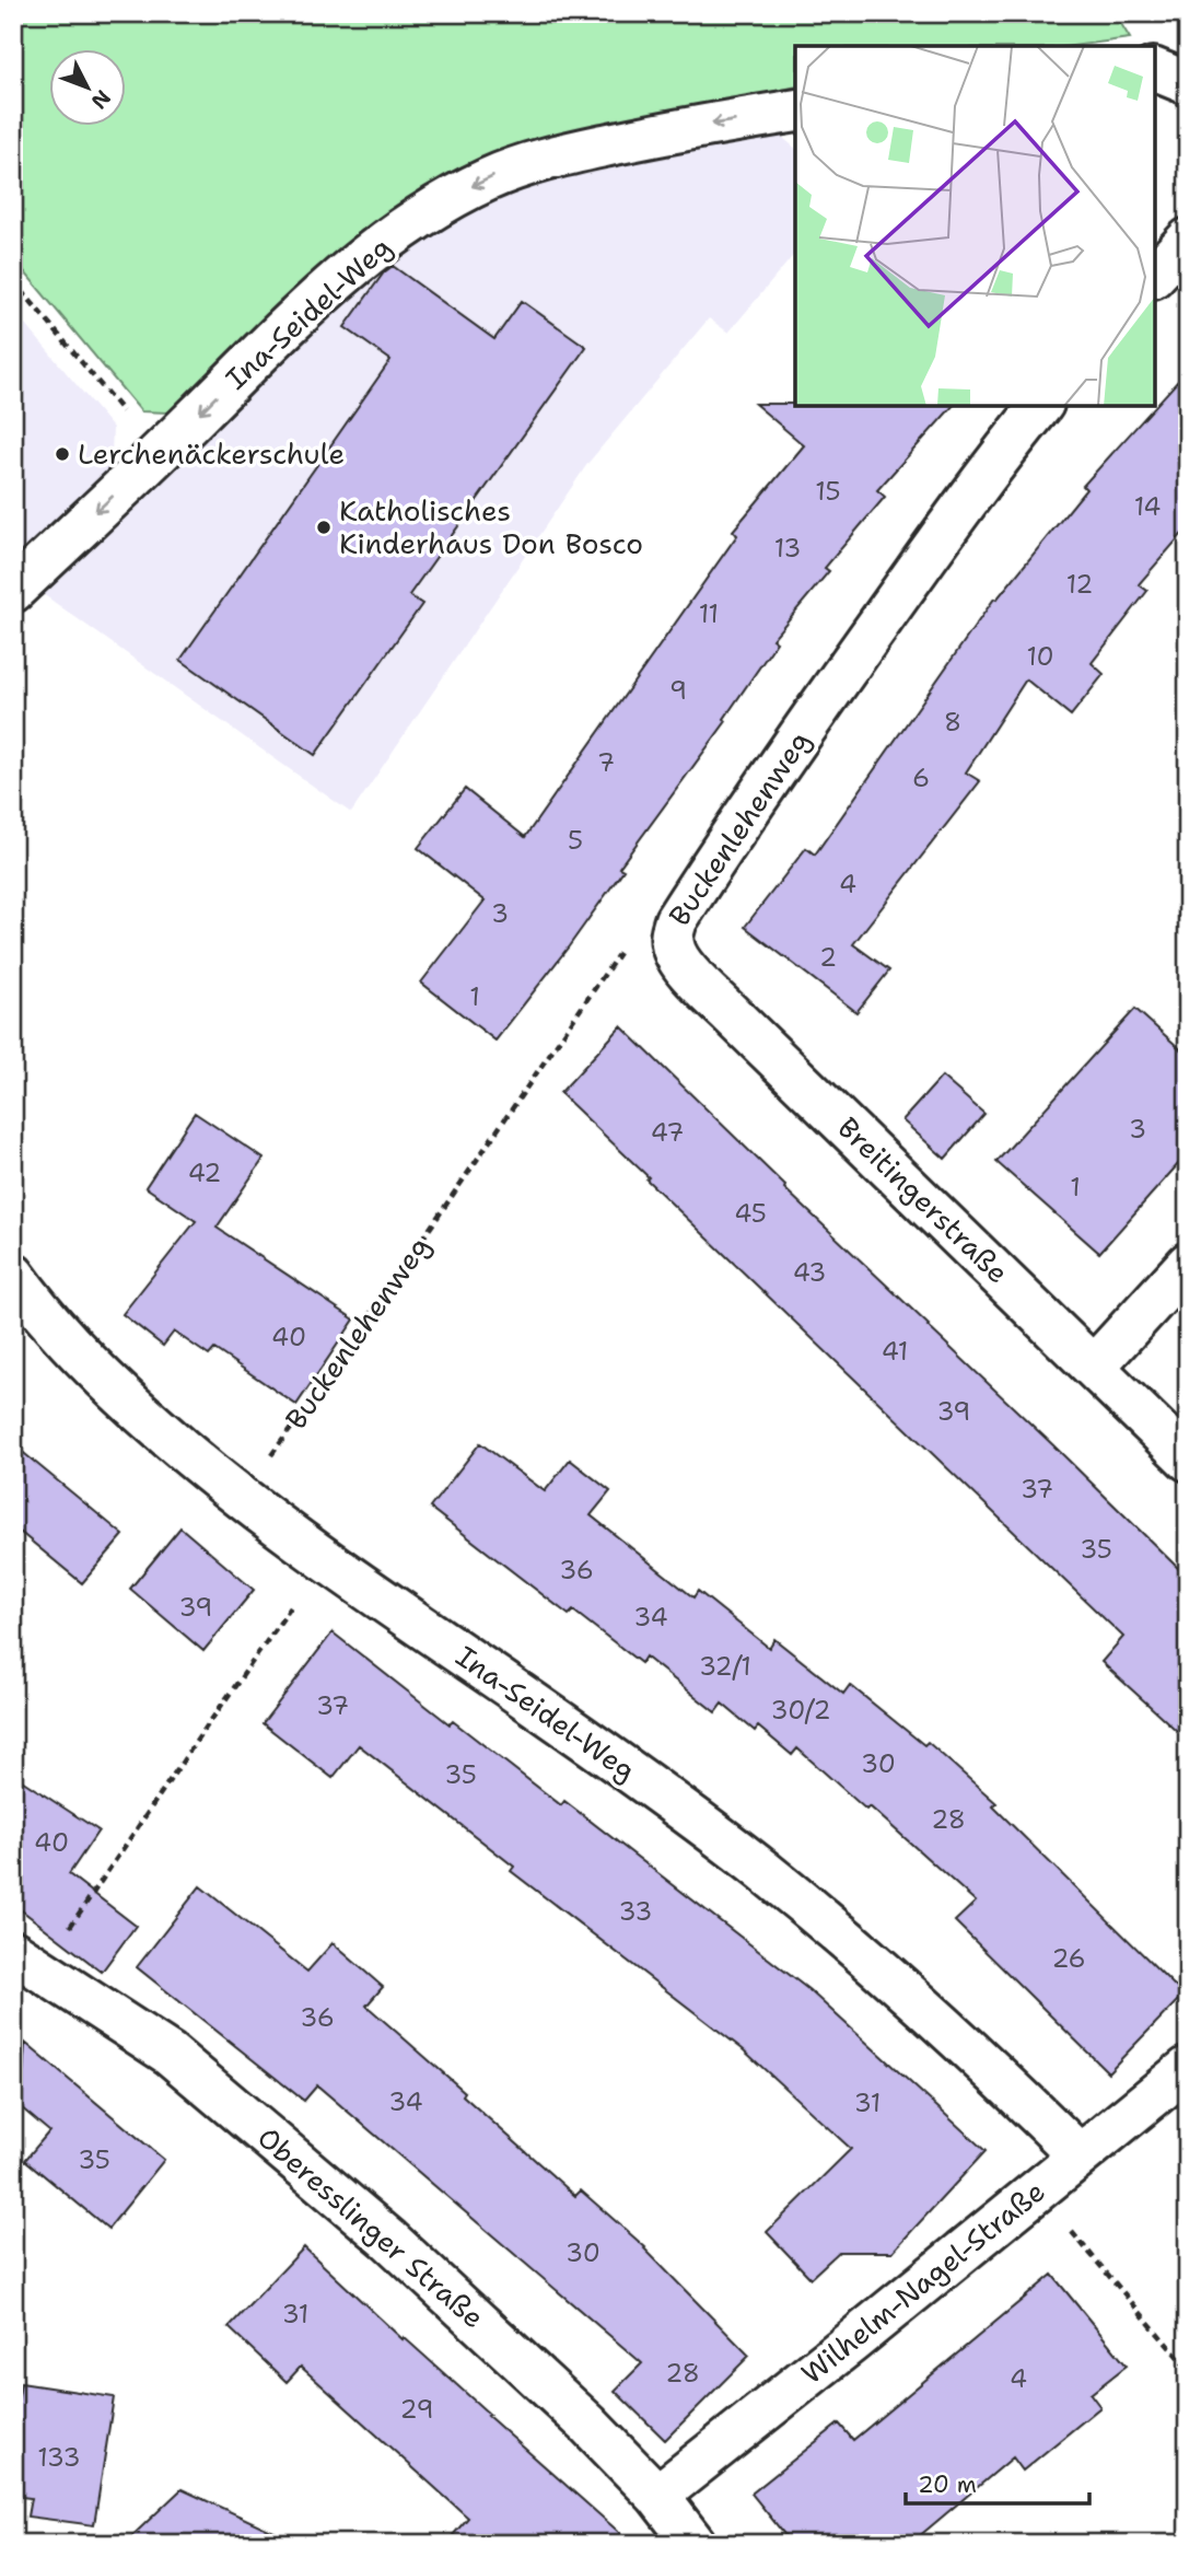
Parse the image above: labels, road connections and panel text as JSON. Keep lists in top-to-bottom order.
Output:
{
  "streets": {
    "street": [
      "Ina-Seidel-Weg",
      "Buckenlehenweg",
      "Breitingerstraße",
      "Oberesslinger Straße",
      "Wilhelm-Nagel-Straße"
    ]
  },
  "crossings": [
    ["Ina-Seidel-Weg", "Wilhelm-Nagel-Straße"],
    ["Buckenlehenweg", "Breitingerstraße"],
    ["Oberesslinger Straße", "Wilhelm-Nagel-Straße"]
  ],
  "one_way": ["Ina-Seidel-Weg"],
  "places": ["Lerchenäckerschule", "Katholisches Kinderhaus Don Bosco"],
  "house_numbers": [
    "15",
    "14",
    "13",
    "12",
    "11",
    "10",
    "9",
    "8",
    "7",
    "6",
    "5",
    "4",
    "3",
    "2",
    "1",
    "3",
    "47",
    "42",
    "1",
    "45",
    "43",
    "40",
    "41",
    "39",
    "37",
    "35",
    "36",
    "39",
    "34",
    "32/1",
    "37",
    "30/2",
    "30",
    "35",
    "28",
    "40",
    "33",
    "26",
    "36",
    "34",
    "31",
    "35",
    "30",
    "31",
    "28",
    "4",
    "29",
    "133"
  ],
  "scale_bar": "20 m",
  "north": "bottom right"
}
